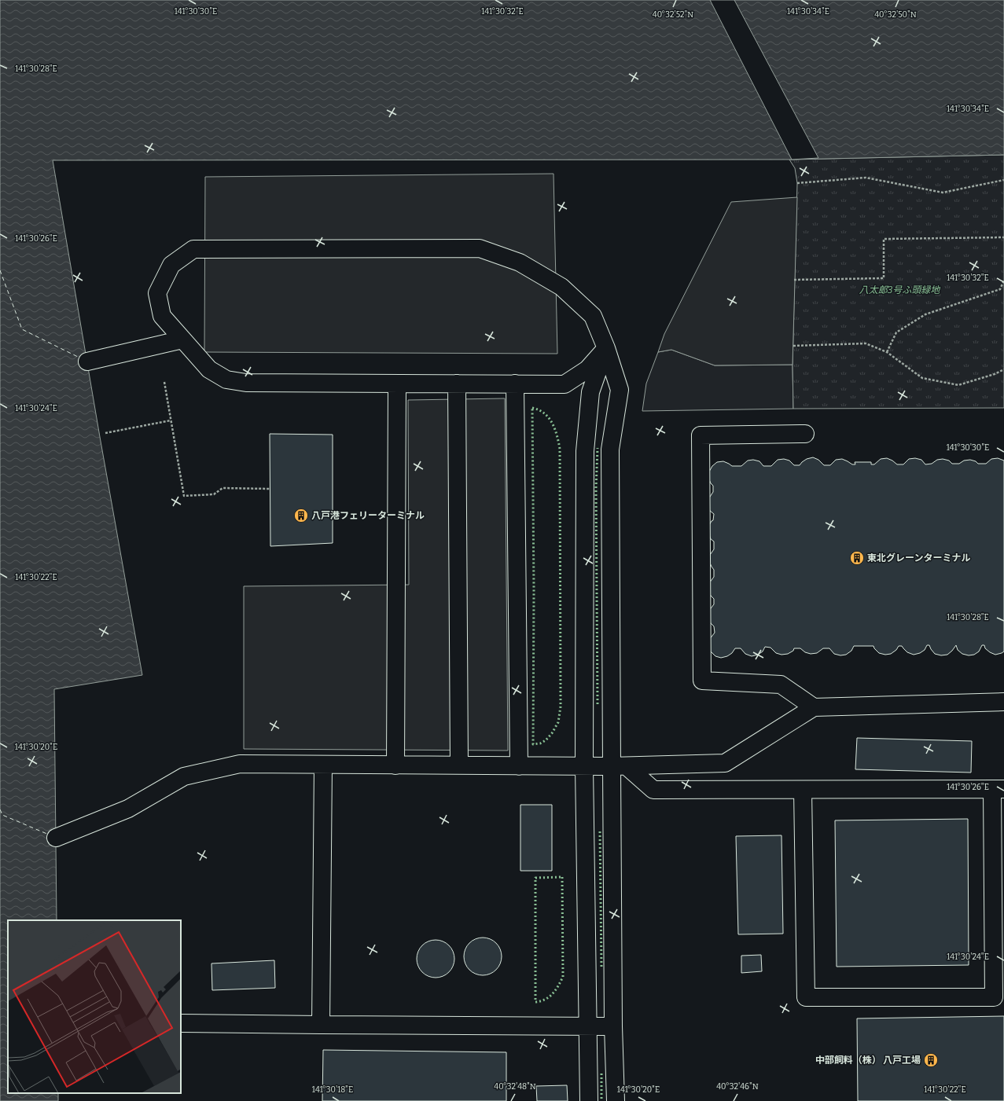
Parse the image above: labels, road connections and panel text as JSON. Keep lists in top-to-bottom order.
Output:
{
  "parks": ["八太郎3号ふ頭緑地"],
  "places": {
    "building": ["八戸港フェリーターミナル", "東北グレーンターミナル", "中部飼料（株） 八戸工場"]
  },
  "coordinates": [
    "141°30'34\"E",
    "141°30'32\"E",
    "141°30'30\"E",
    "40°32'52\"N",
    "40°32'50\"N",
    "141°30'28\"E",
    "141°30'26\"E",
    "141°30'24\"E",
    "141°30'22\"E",
    "141°30'20\"E",
    "40°32'48\"N",
    "40°32'46\"N",
    "141°30'18\"E"
  ]
}
